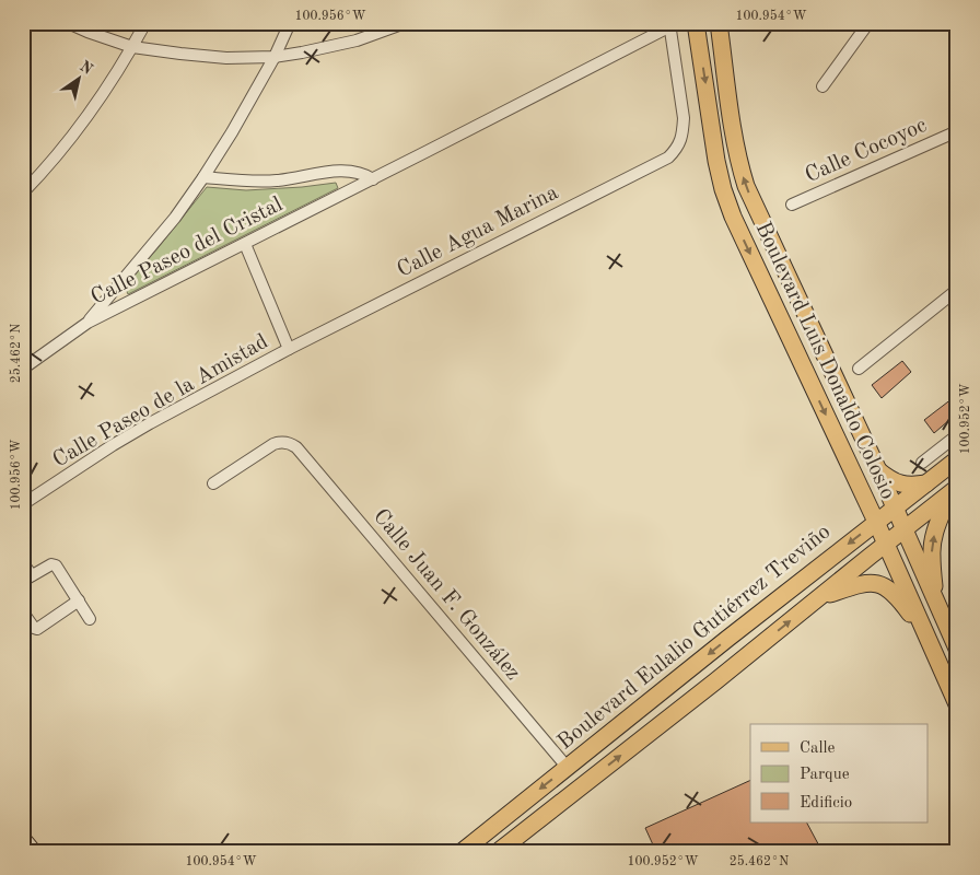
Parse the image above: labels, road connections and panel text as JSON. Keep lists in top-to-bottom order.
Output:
{
  "streets": {
    "main road": ["Boulevard Luis Donaldo Colosio", "Boulevard Eulalio Gutiérrez Treviño"],
    "street": [
      "Calle Cocoyoc",
      "Calle Agua Marina",
      "Calle Paseo del Cristal",
      "Calle Paseo de la Amistad",
      "Calle Juan F. González"
    ]
  },
  "crossings": [
    ["Calle Agua Marina", "Calle Paseo del Cristal"],
    ["Calle Agua Marina", "Calle Paseo de la Amistad"],
    ["Boulevard Luis Donaldo Colosio", "Boulevard Eulalio Gutiérrez Treviño"],
    ["Calle Juan F. González", "Boulevard Eulalio Gutiérrez Treviño"]
  ],
  "legend": ["Calle", "Parque", "Edificio"],
  "north": "top right",
  "coordinates": [
    "100.956°W",
    "100.954°W",
    "25.462°N",
    "100.952°W"
  ]
}
